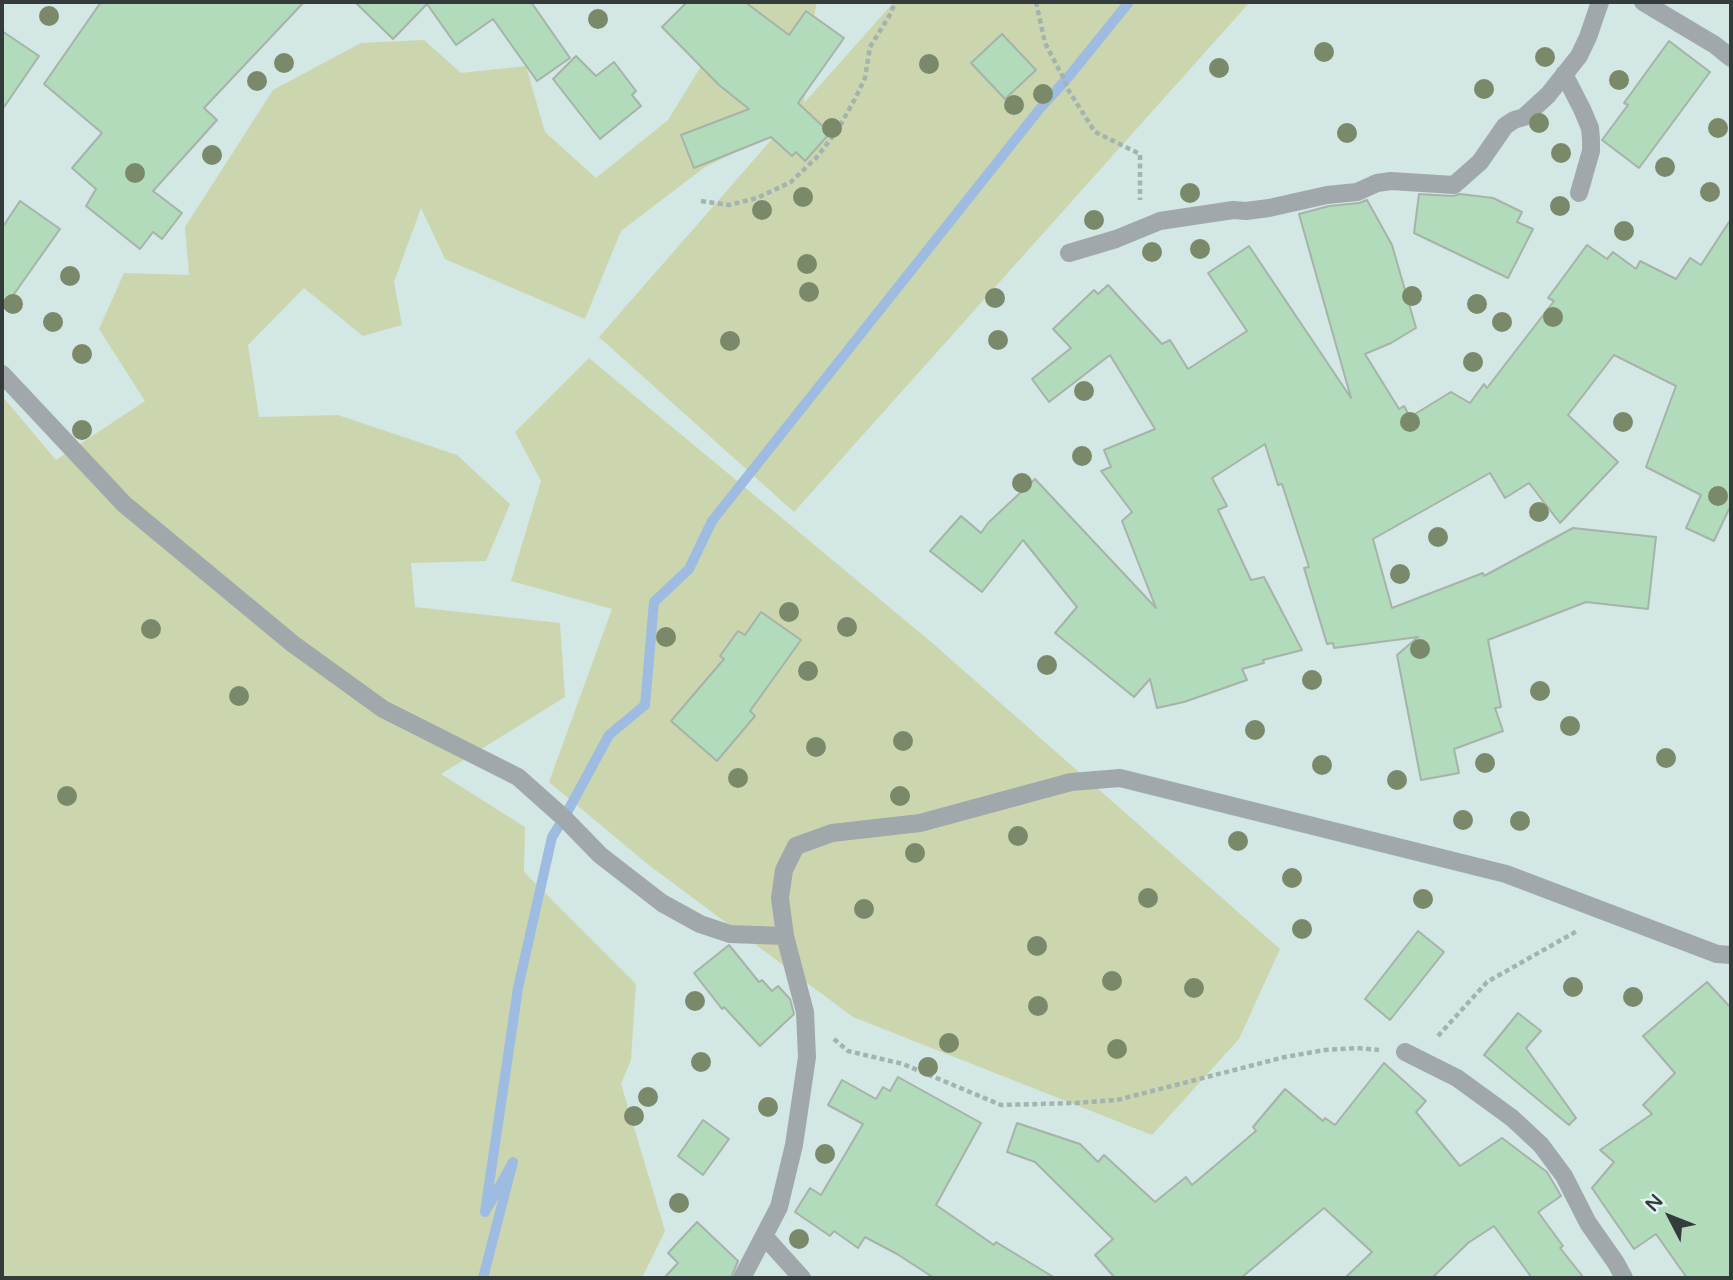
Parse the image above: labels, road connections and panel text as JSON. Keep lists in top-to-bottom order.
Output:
{
  "north": "top left"
}
